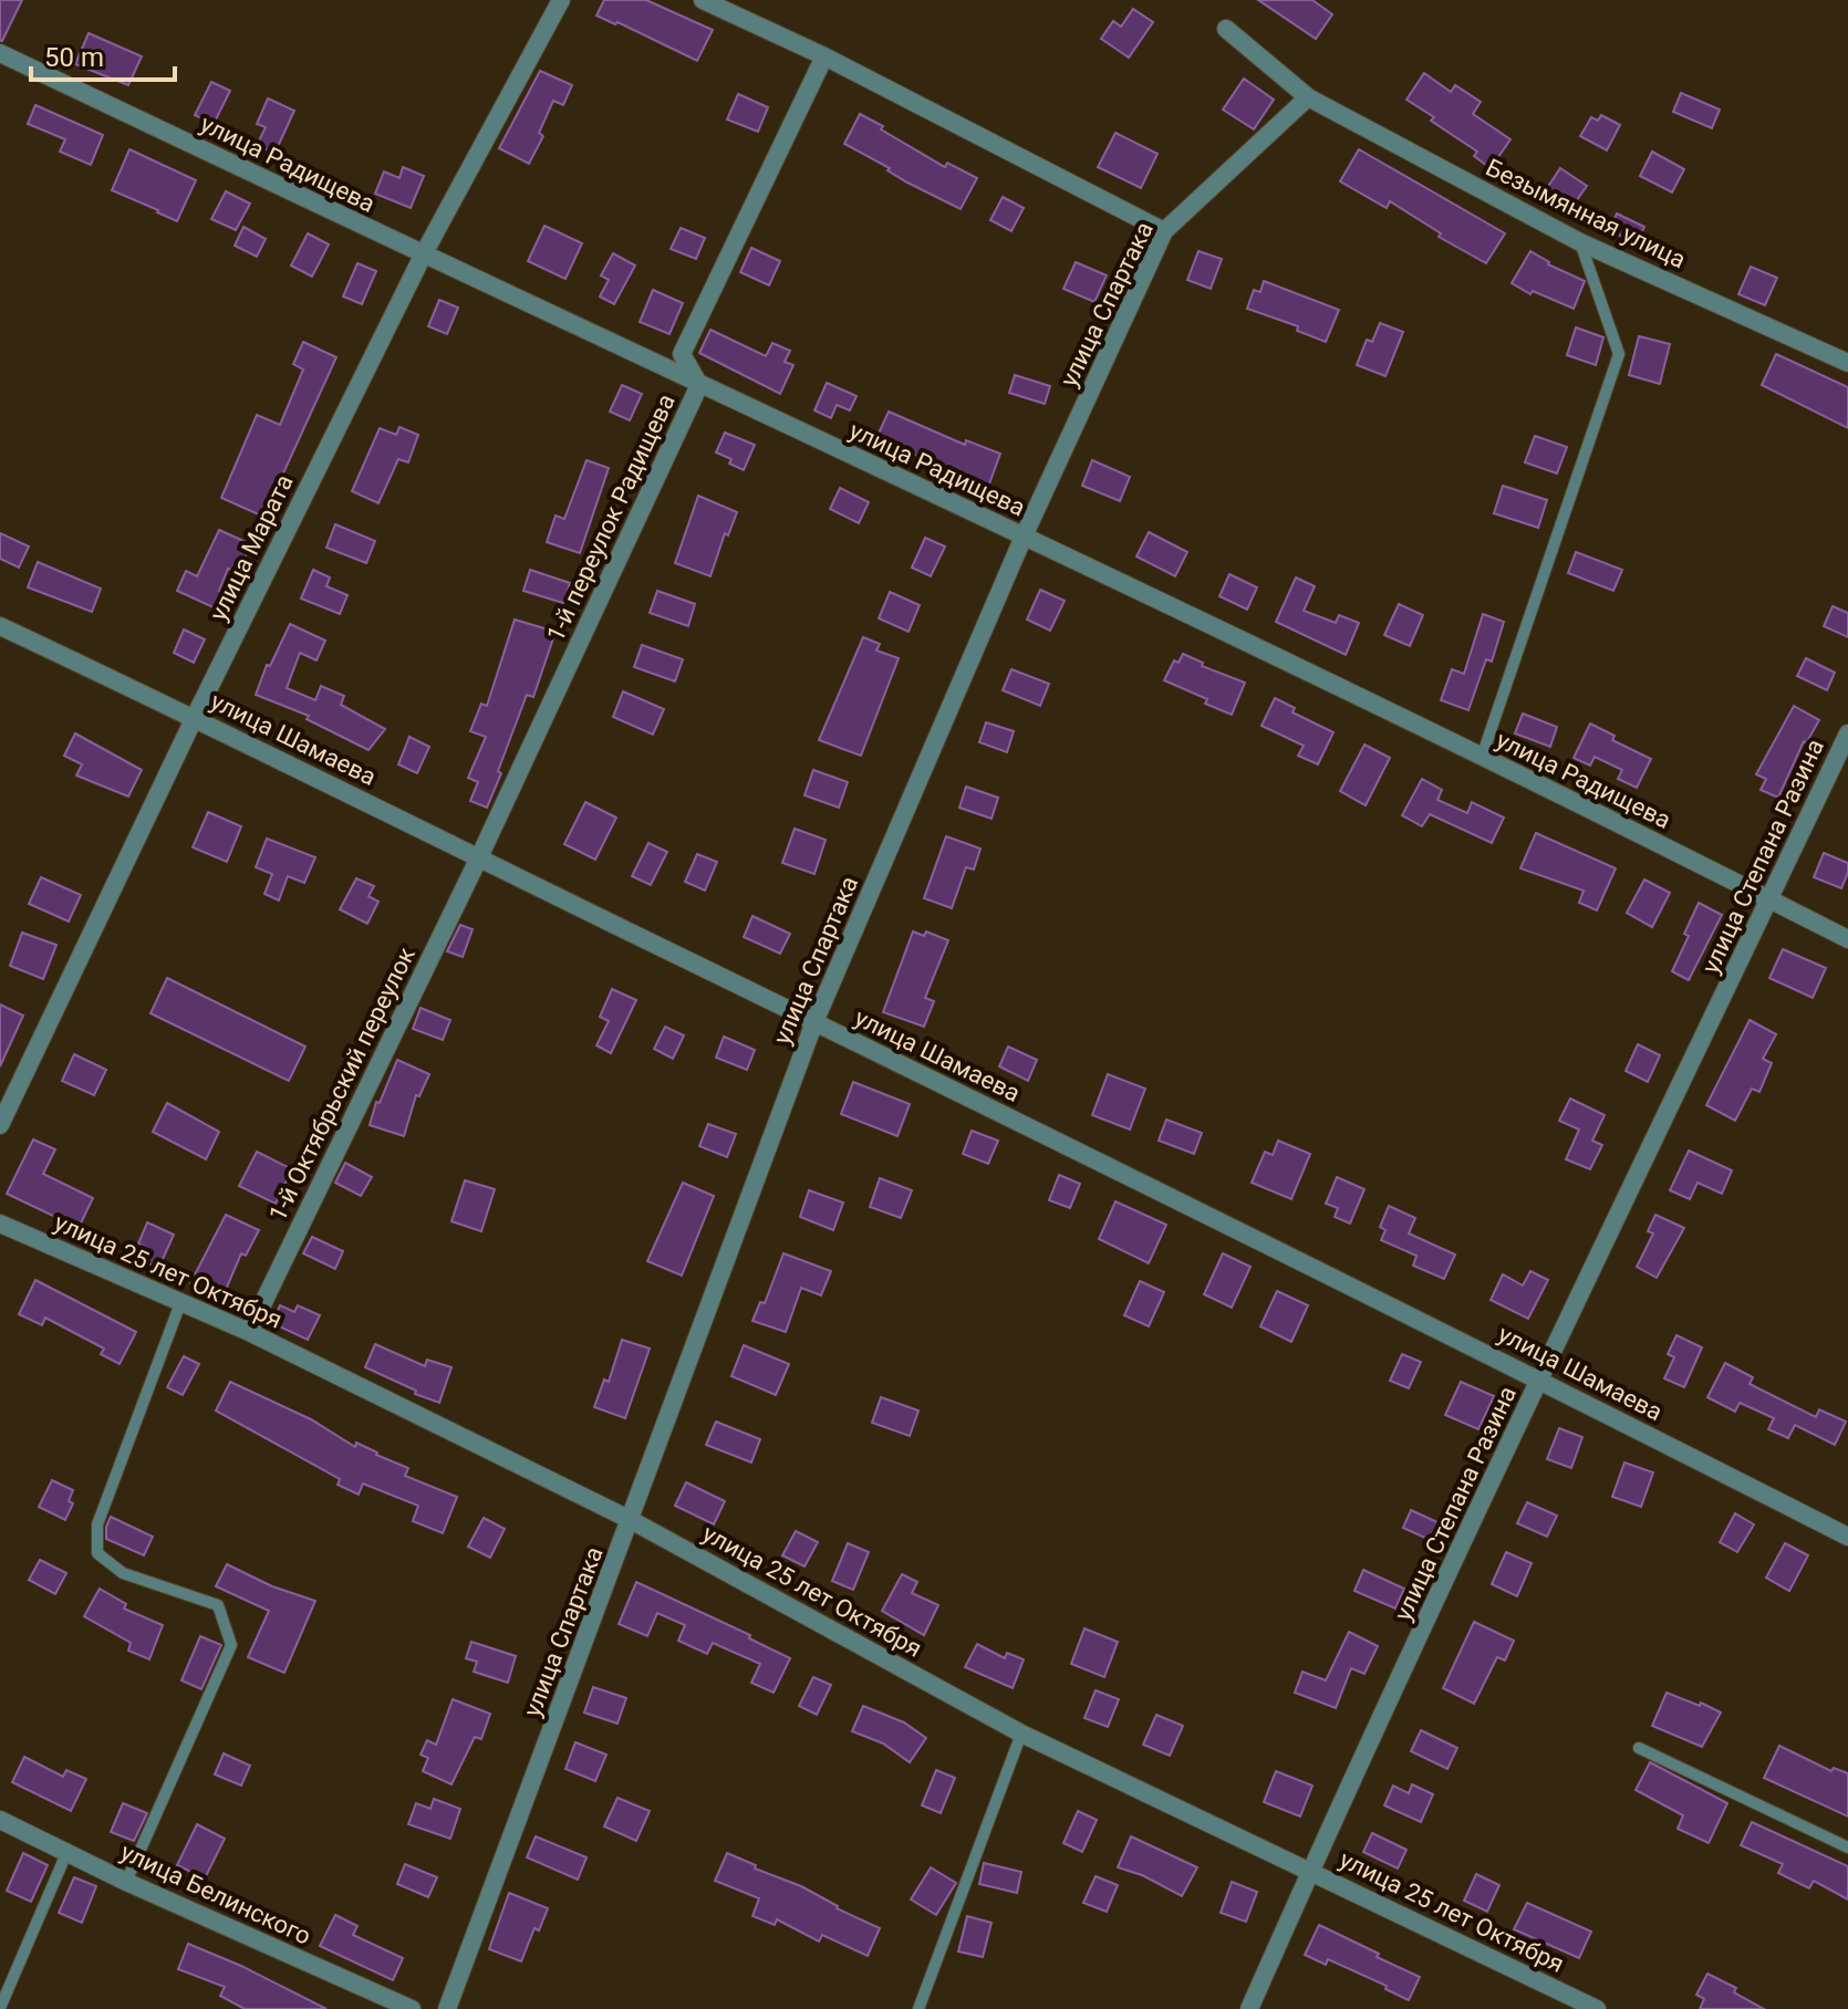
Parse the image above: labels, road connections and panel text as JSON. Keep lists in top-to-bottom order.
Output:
{
  "streets": {
    "street": [
      "улица Радищева",
      "Безымянная улица",
      "улица Спартака",
      "1-й переулок Радищева",
      "улица Марата",
      "улица Шамаева",
      "улица Степана Разина",
      "1-й Октябрьский переулок",
      "улица 25 лет Октября",
      "улица Белинского"
    ]
  },
  "crossings": [
    ["улица Радищева", "улица Спартака"],
    ["улица Радищева", "1-й переулок Радищева"],
    ["улица Радищева", "улица Марата"],
    ["улица Радищева", "улица Степана Разина"],
    ["Безымянная улица", "улица Спартака"],
    ["улица Спартака", "улица Шамаева"],
    ["улица Спартака", "улица 25 лет Октября"],
    ["1-й переулок Радищева", "улица Шамаева"],
    ["1-й переулок Радищева", "1-й Октябрьский переулок"],
    ["улица Марата", "улица Шамаева"],
    ["улица Шамаева", "улица Степана Разина"],
    ["улица Шамаева", "1-й Октябрьский переулок"],
    ["улица Степана Разина", "улица 25 лет Октября"],
    ["1-й Октябрьский переулок", "улица 25 лет Октября"]
  ],
  "scale_bar": "50 m"
}
